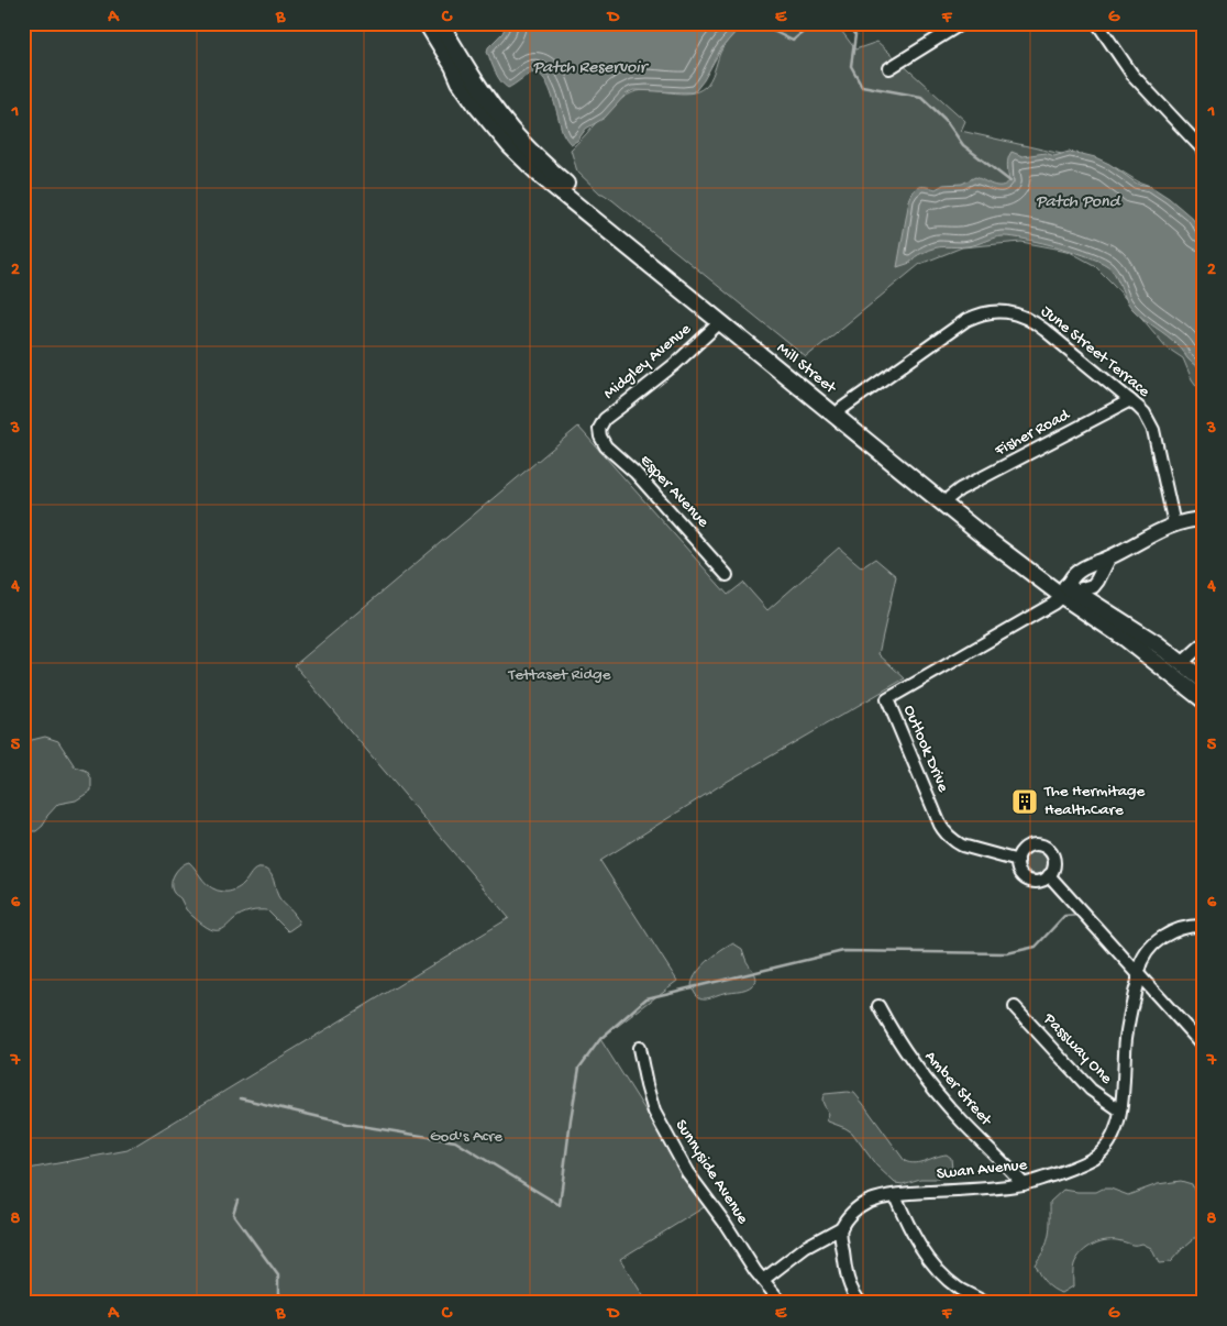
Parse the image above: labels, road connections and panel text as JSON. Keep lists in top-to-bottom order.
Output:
{
  "streets": {
    "main road": ["Mill Street"],
    "street": [
      "June Street Terrace",
      "Midgley Avenue",
      "Fisher Road",
      "Esper Avenue",
      "Outlook Drive",
      "Passway One",
      "Amber Street",
      "Swan Avenue",
      "Sunnyside Avenue"
    ]
  },
  "crossings": [
    ["June Street Terrace", "Mill Street"],
    ["June Street Terrace", "Fisher Road"],
    ["Midgley Avenue", "Mill Street"],
    ["Midgley Avenue", "Esper Avenue"],
    ["Mill Street", "Fisher Road"],
    ["Mill Street", "Outlook Drive"],
    ["Passway One", "Swan Avenue"],
    ["Amber Street", "Swan Avenue"]
  ],
  "water": ["Patch Reservoir", "Patch Pond"],
  "parks": ["Tettaset Ridge", "God's Acre"],
  "places": {
    "building": ["The Hermitage HealthCare"]
  },
  "grid": {
    "columns": [
      "A",
      "B",
      "C",
      "D",
      "E",
      "F",
      "G"
    ],
    "rows": [
      "1",
      "2",
      "3",
      "4",
      "5",
      "6",
      "7",
      "8"
    ]
  }
}
